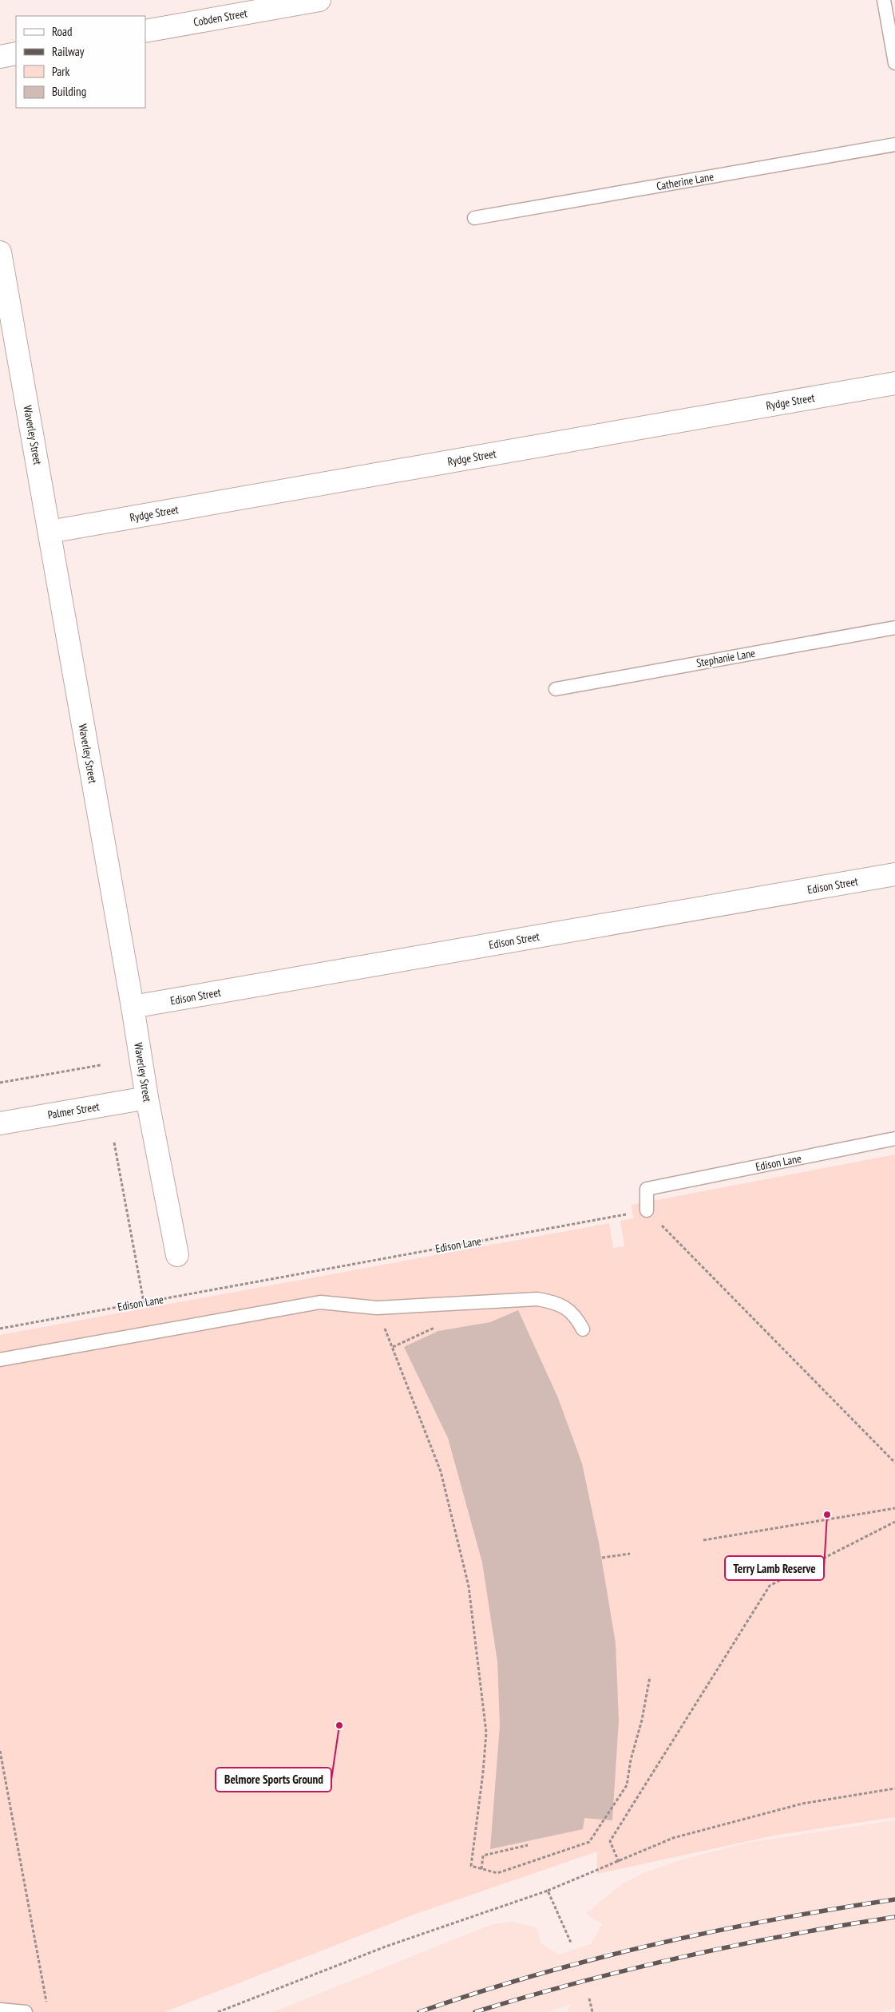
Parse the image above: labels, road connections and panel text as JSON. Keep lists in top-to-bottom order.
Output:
{
  "streets": {
    "street": [
      "Cobden Street",
      "Rydge Street",
      "Waverley Street",
      "Edison Street",
      "Palmer Street"
    ],
    "lane": ["Catherine Lane", "Stephanie Lane", "Edison Lane"]
  },
  "crossings": [
    ["Rydge Street", "Waverley Street"],
    ["Waverley Street", "Edison Street"],
    ["Waverley Street", "Palmer Street"]
  ],
  "places": ["Terry Lamb Reserve", "Belmore Sports Ground"],
  "legend": [
    "Road",
    "Railway",
    "Park",
    "Building"
  ]
}
